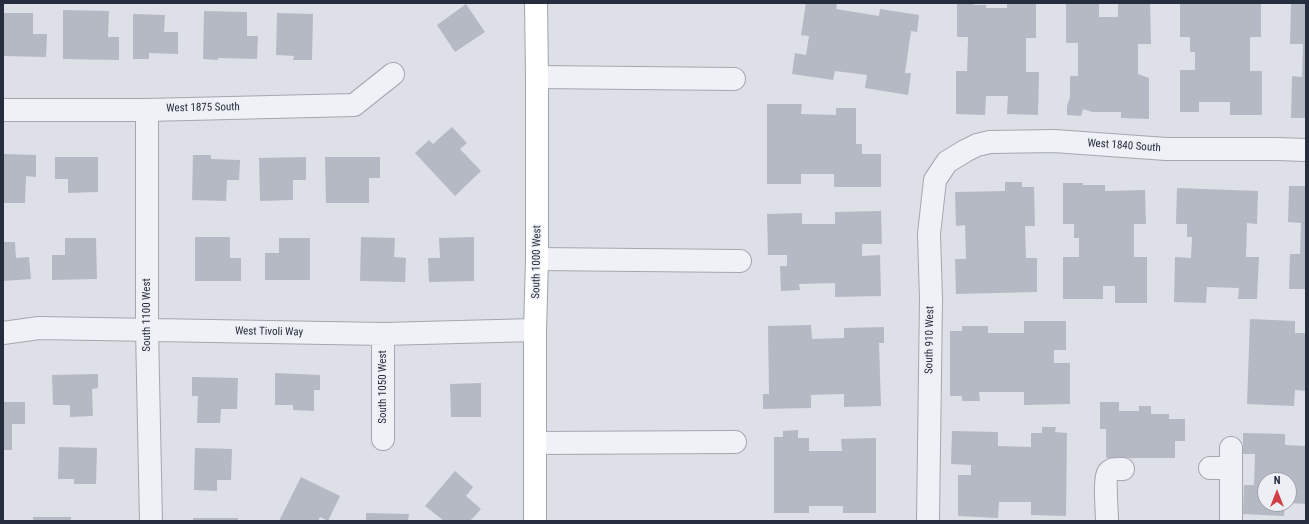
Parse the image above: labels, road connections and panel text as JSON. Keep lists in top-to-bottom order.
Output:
{
  "streets": {
    "main road": ["South 1000 West"],
    "street": [
      "West 1875 South",
      "West 1840 South",
      "South 1100 West",
      "West Tivoli Way",
      "South 910 West",
      "South 1050 West"
    ]
  },
  "crossings": [
    ["West 1875 South", "South 1100 West"],
    ["West 1840 South", "South 910 West"],
    ["South 1000 West", "West Tivoli Way"],
    ["South 1100 West", "West Tivoli Way"],
    ["West Tivoli Way", "South 1050 West"]
  ],
  "north": "top"
}
